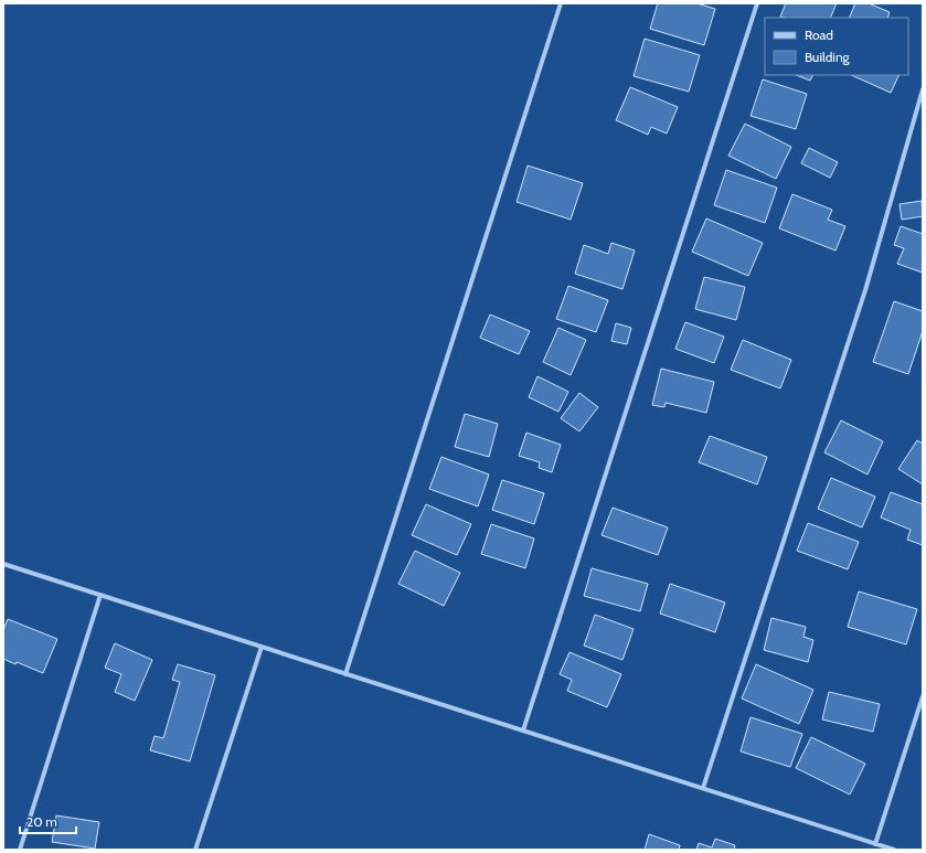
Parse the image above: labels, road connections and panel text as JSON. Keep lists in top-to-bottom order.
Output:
{
  "legend": ["Road", "Building"],
  "scale_bar": "20 m"
}
